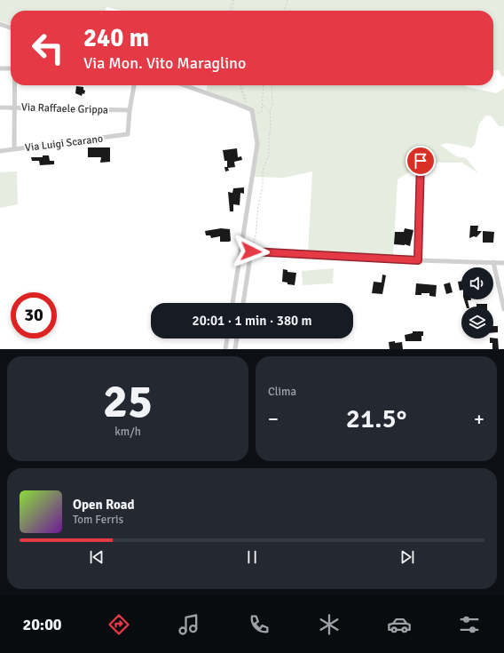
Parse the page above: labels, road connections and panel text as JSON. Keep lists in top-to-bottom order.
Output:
{
  "streets": {
    "street": ["Via Raffaele Grippa", "Via Luigi Scarano"]
  },
  "crossings": [
    ["Via Raffaele Grippa", "Via Luigi Scarano"]
  ],
  "page": {
    "turn": ["240 m", "Via Mon. Vito Maraglino"],
    "limit": "30",
    "trip": "20:01 · 1 min · 380 m",
    "tile": [
      ["25", "km/h"],
      "Clima"
    ],
    "heat": ["−", "21.5°", "+"],
    "song": ["Open Road", "Tom Ferris"],
    "tabs": "20:00"
  }
}
